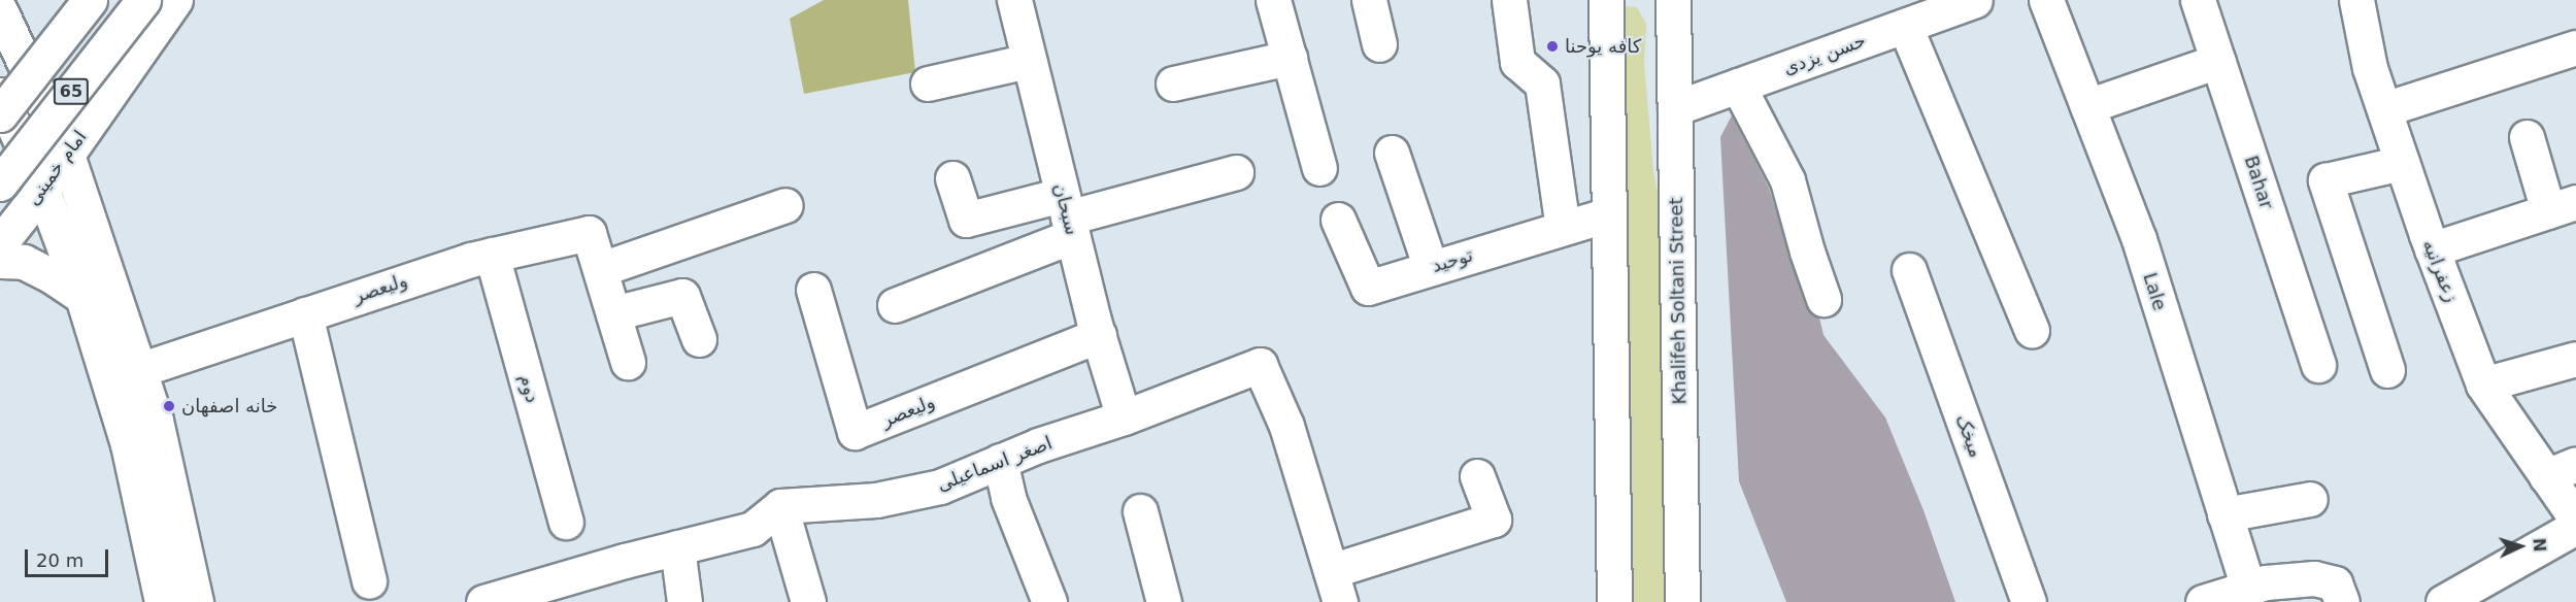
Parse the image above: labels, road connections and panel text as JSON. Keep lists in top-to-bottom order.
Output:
{
  "streets": {
    "main road": [
      "حسن یزدی",
      "65",
      "امام خمینی",
      "Bahar",
      "سبحان",
      "توحید",
      "زعفرانیه",
      "ولیعصر",
      "Lale",
      "Khalifeh Soltani Street",
      "دوم",
      "میخک",
      "اصغر اسماعیلی"
    ]
  },
  "crossings": [
    ["حسن یزدی", "Khalifeh Soltani Street"],
    ["سبحان", "ولیعصر"],
    ["سبحان", "اصغر اسماعیلی"],
    ["ولیعصر", "دوم"]
  ],
  "places": ["کافه یوحنا", "خانه اصفهان"],
  "scale_bar": "20 m",
  "north": "right"
}
